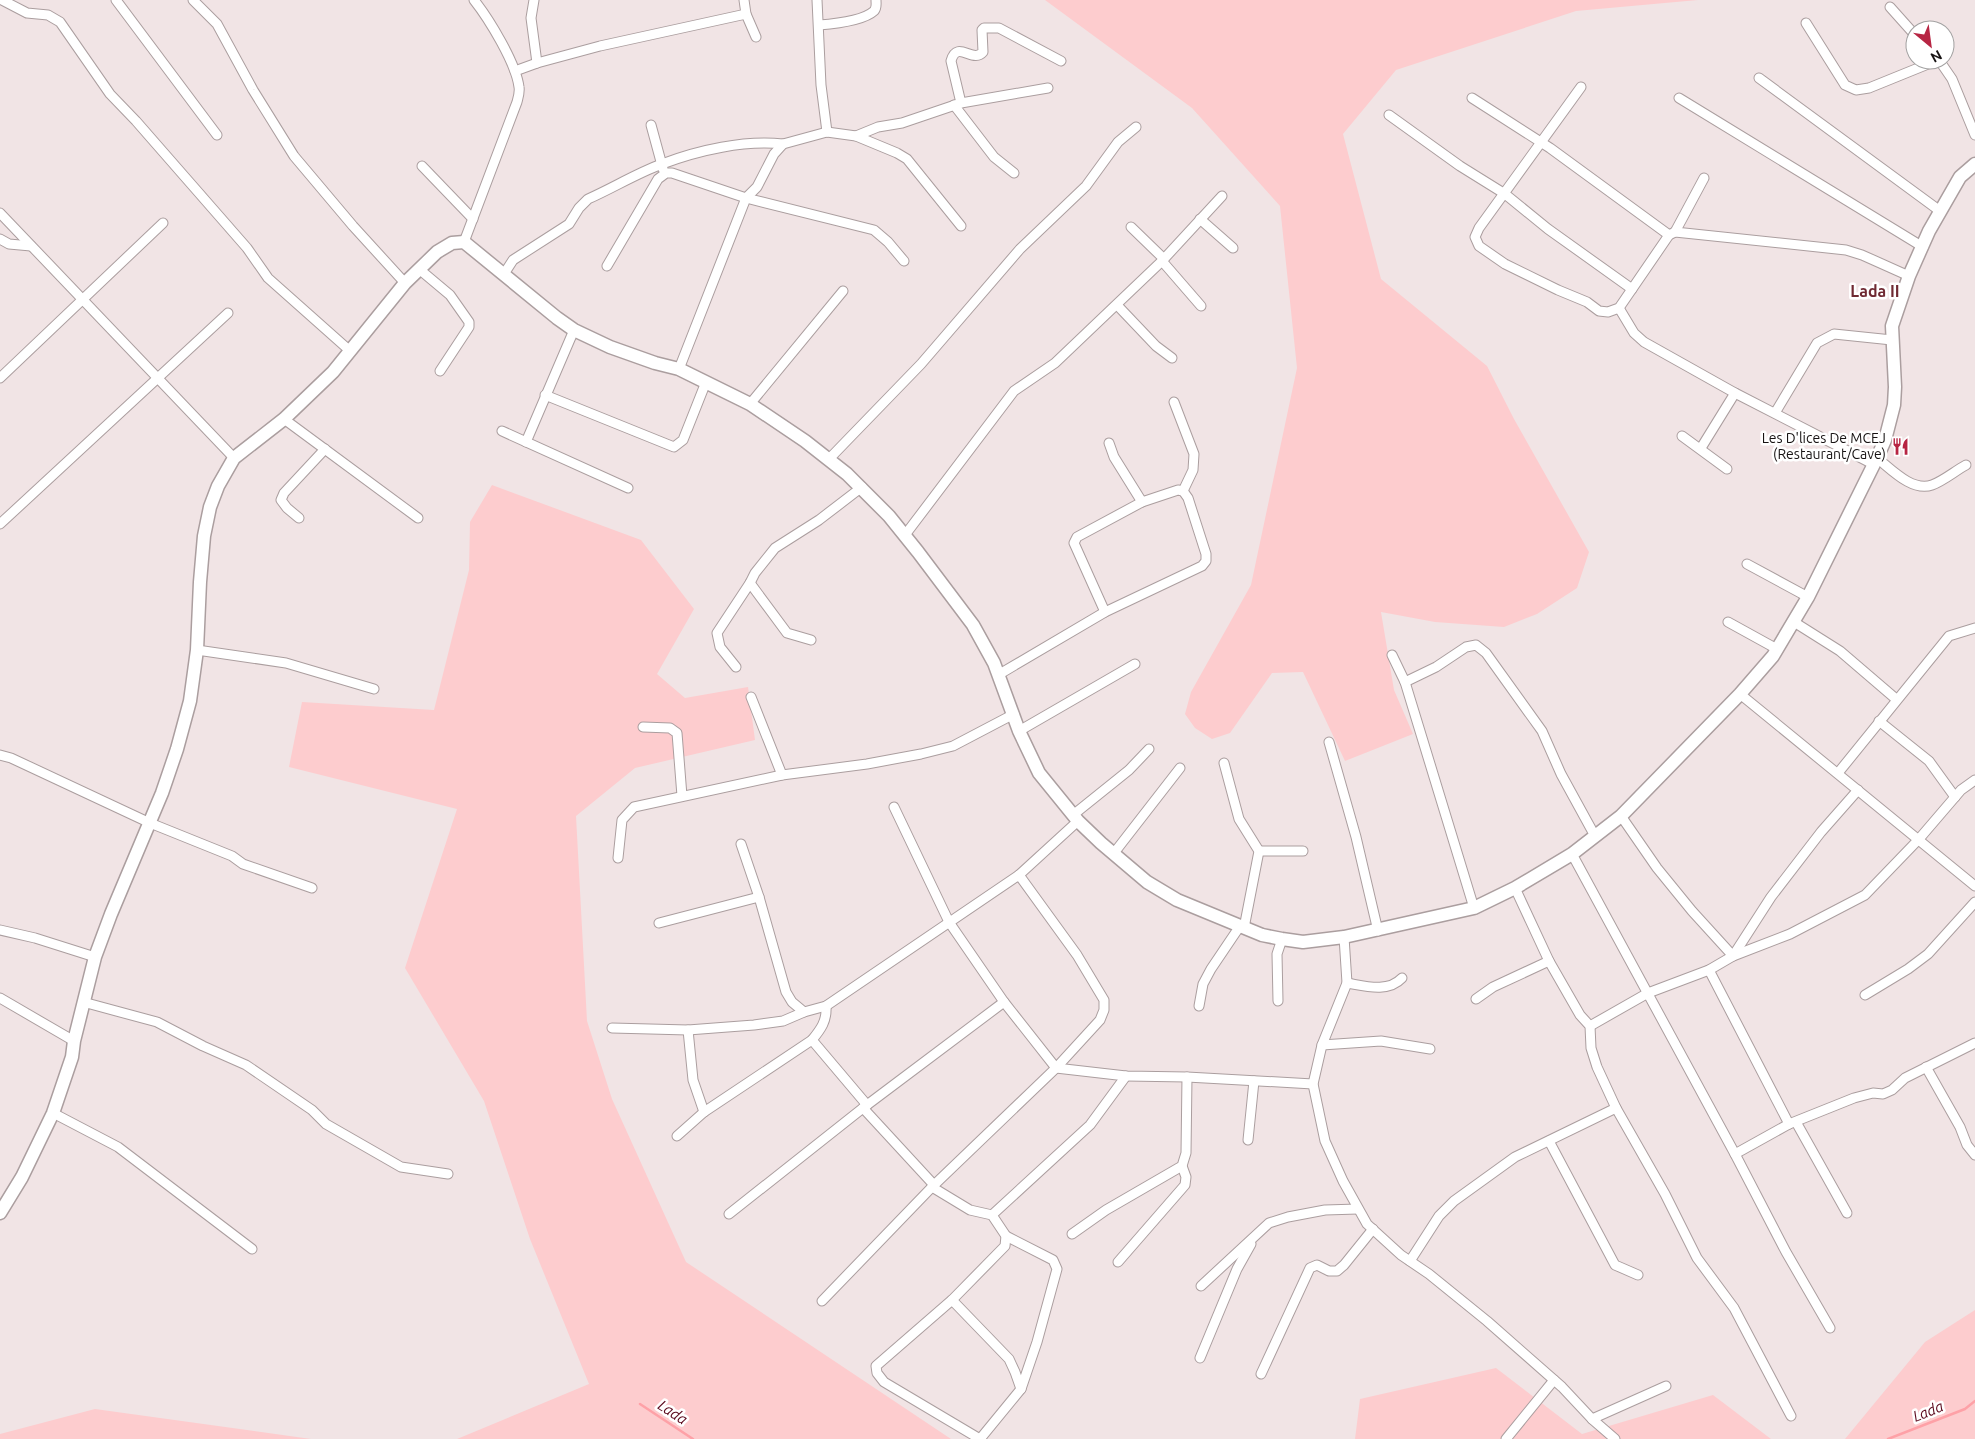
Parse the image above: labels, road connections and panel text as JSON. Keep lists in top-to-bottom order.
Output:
{
  "districts": ["Lada II"],
  "water": ["Lada"],
  "places": {
    "restaurant": ["Les D'lices De MCEJ (Restaurant/Cave)"]
  },
  "north": "bottom right"
}
